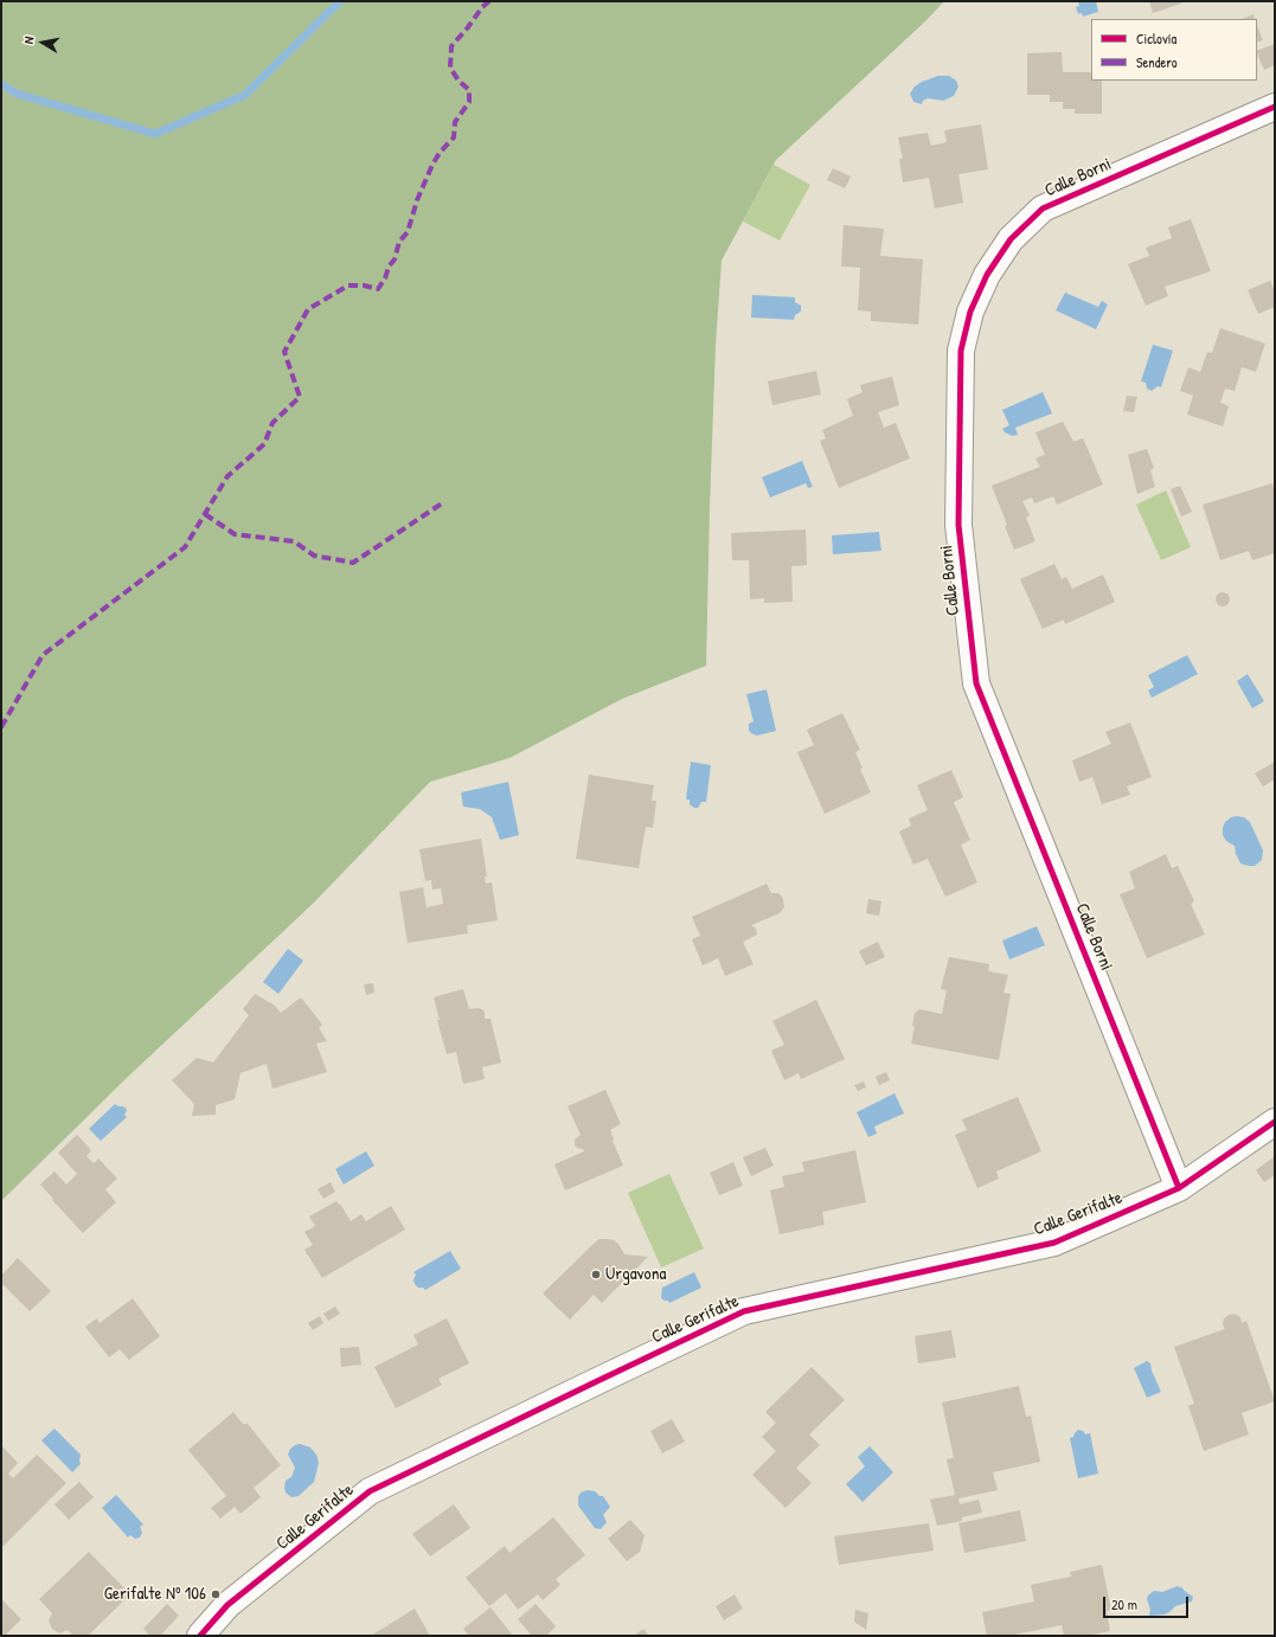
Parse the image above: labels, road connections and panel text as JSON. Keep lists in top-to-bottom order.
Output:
{
  "streets": {
    "street": ["Calle Borni", "Calle Gerifalte"]
  },
  "crossings": [
    ["Calle Borni", "Calle Gerifalte"]
  ],
  "places": ["Urgavona", "Gerifalte Nº 106"],
  "legend": ["Ciclovía", "Sendero"],
  "scale_bar": "20 m",
  "north": "left"
}
